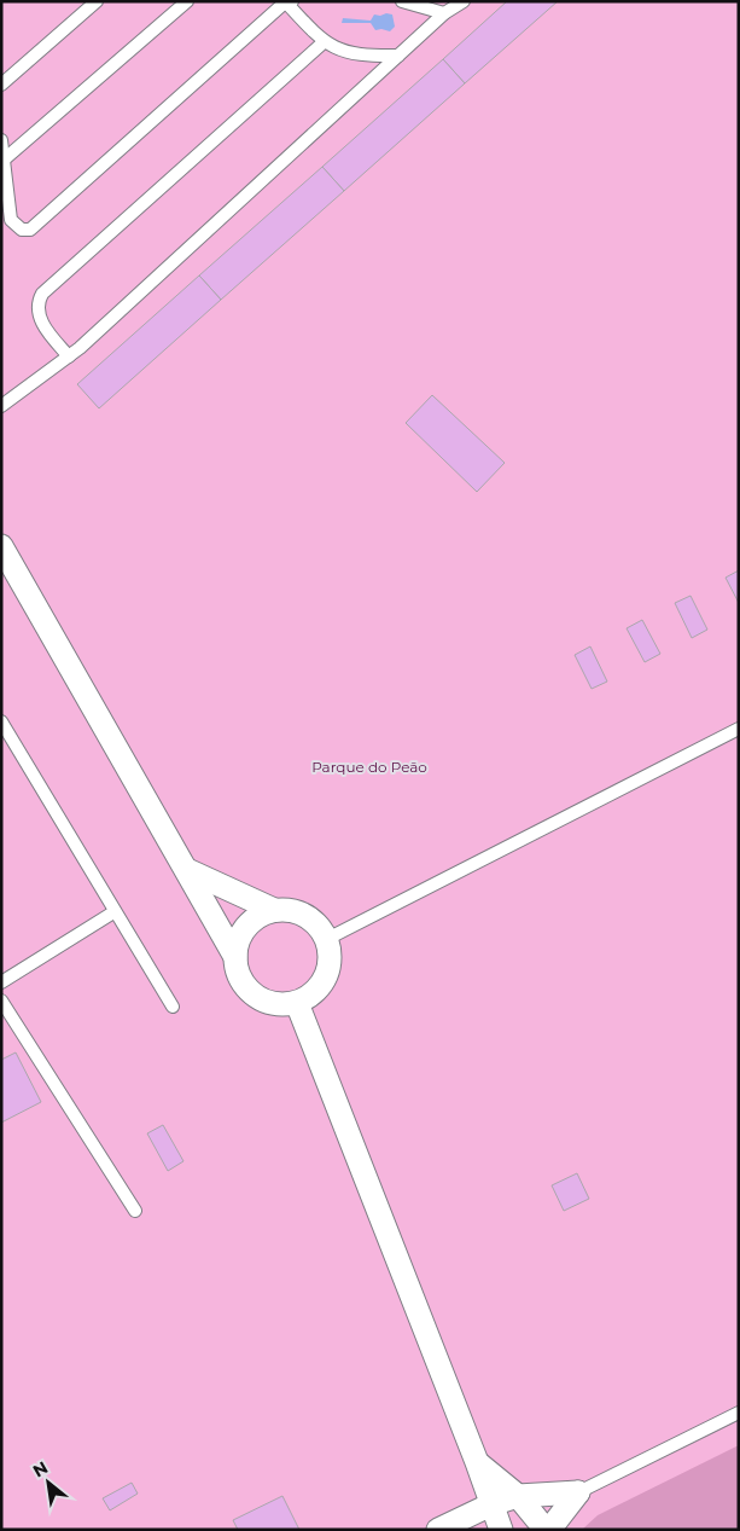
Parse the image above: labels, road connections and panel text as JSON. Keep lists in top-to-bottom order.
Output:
{
  "parks": ["Parque do Peão"],
  "north": "top left"
}
